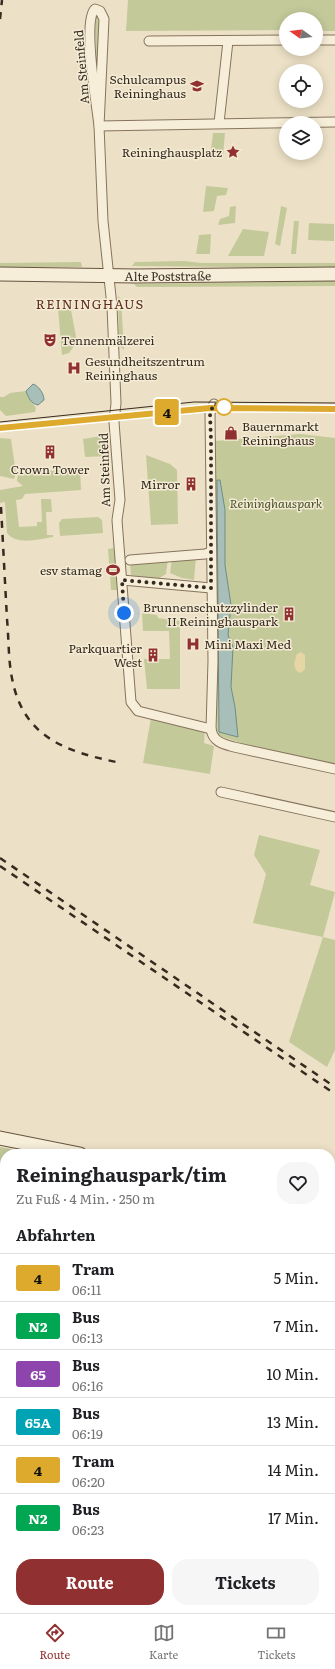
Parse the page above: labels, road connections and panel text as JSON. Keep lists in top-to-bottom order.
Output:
{
  "streets": {
    "main road": ["Alte Poststraße"],
    "street": ["Am Steinfeld"]
  },
  "crossings": [
    ["Am Steinfeld", "Alte Poststraße"]
  ],
  "districts": ["REININGHAUS"],
  "parks": ["Reininghauspark"],
  "places": {
    "school or university": ["Schulcampus Reininghaus"],
    "place": ["Reininghausplatz"],
    "theatre": ["Tennenmälzerei"],
    "hospital": ["Gesundheitszentrum Reininghaus", "Mini Maxi Med"],
    "shop": ["Bauernmarkt Reininghaus"],
    "building": [
      "Crown Tower",
      "Mirror",
      "Brunnenschutzzylinder II Reininghauspark",
      "Parkquartier West"
    ],
    "sports": ["esv stamag"]
  },
  "lines": ["tram line 4"],
  "north": "left",
  "page": {
    "on_map": "4",
    "heading": [
      ["Reininghauspark/tim", "Zu Fuß · 4 Min. · 250 m"],
      "Abfahrten"
    ],
    "list": [
      {
        "mark": "4",
        "name": "Tram",
        "note": "06:11",
        "value": "5 Min."
      },
      {
        "mark": "N2",
        "name": "Bus",
        "note": "06:13",
        "value": "7 Min."
      },
      {
        "mark": "65",
        "name": "Bus",
        "note": "06:16",
        "value": "10 Min."
      },
      {
        "mark": "65A",
        "name": "Bus",
        "note": "06:19",
        "value": "13 Min."
      },
      {
        "mark": "4",
        "name": "Tram",
        "note": "06:20",
        "value": "14 Min."
      },
      {
        "mark": "N2",
        "name": "Bus",
        "note": "06:23",
        "value": "17 Min."
      }
    ],
    "buttons": ["Route", "Tickets"],
    "tabs": ["Route", "Karte", "Tickets"]
  }
}
